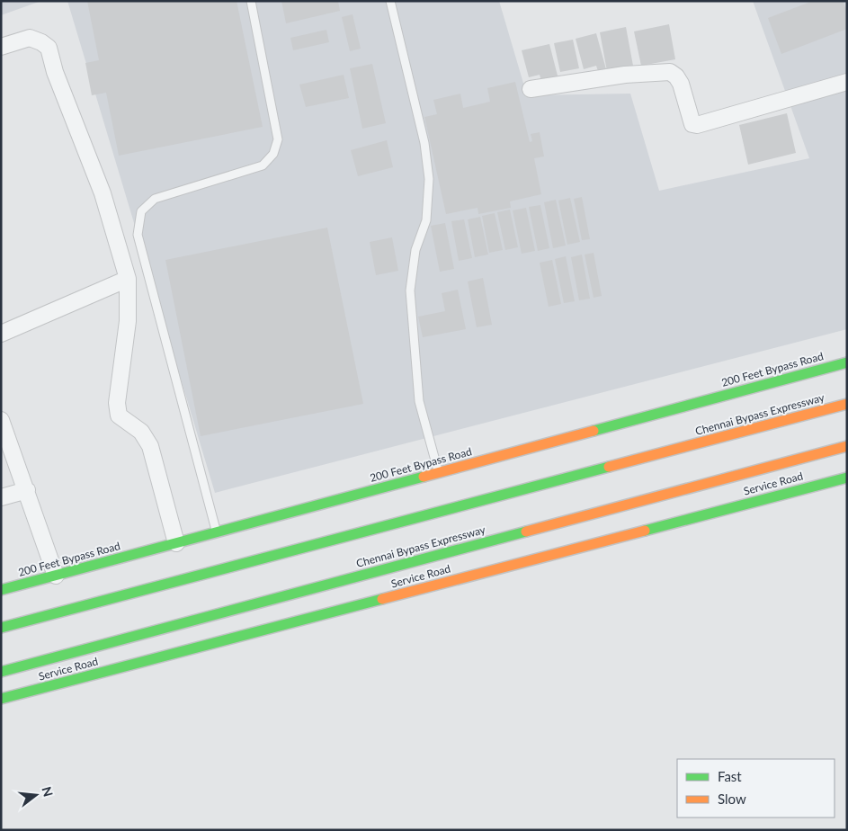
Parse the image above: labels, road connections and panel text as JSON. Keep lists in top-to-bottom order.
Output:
{
  "streets": {
    "main road": ["200 Feet Bypass Road", "Chennai Bypass Expressway", "Service Road"]
  },
  "legend": ["Fast", "Slow"],
  "north": "right"
}
